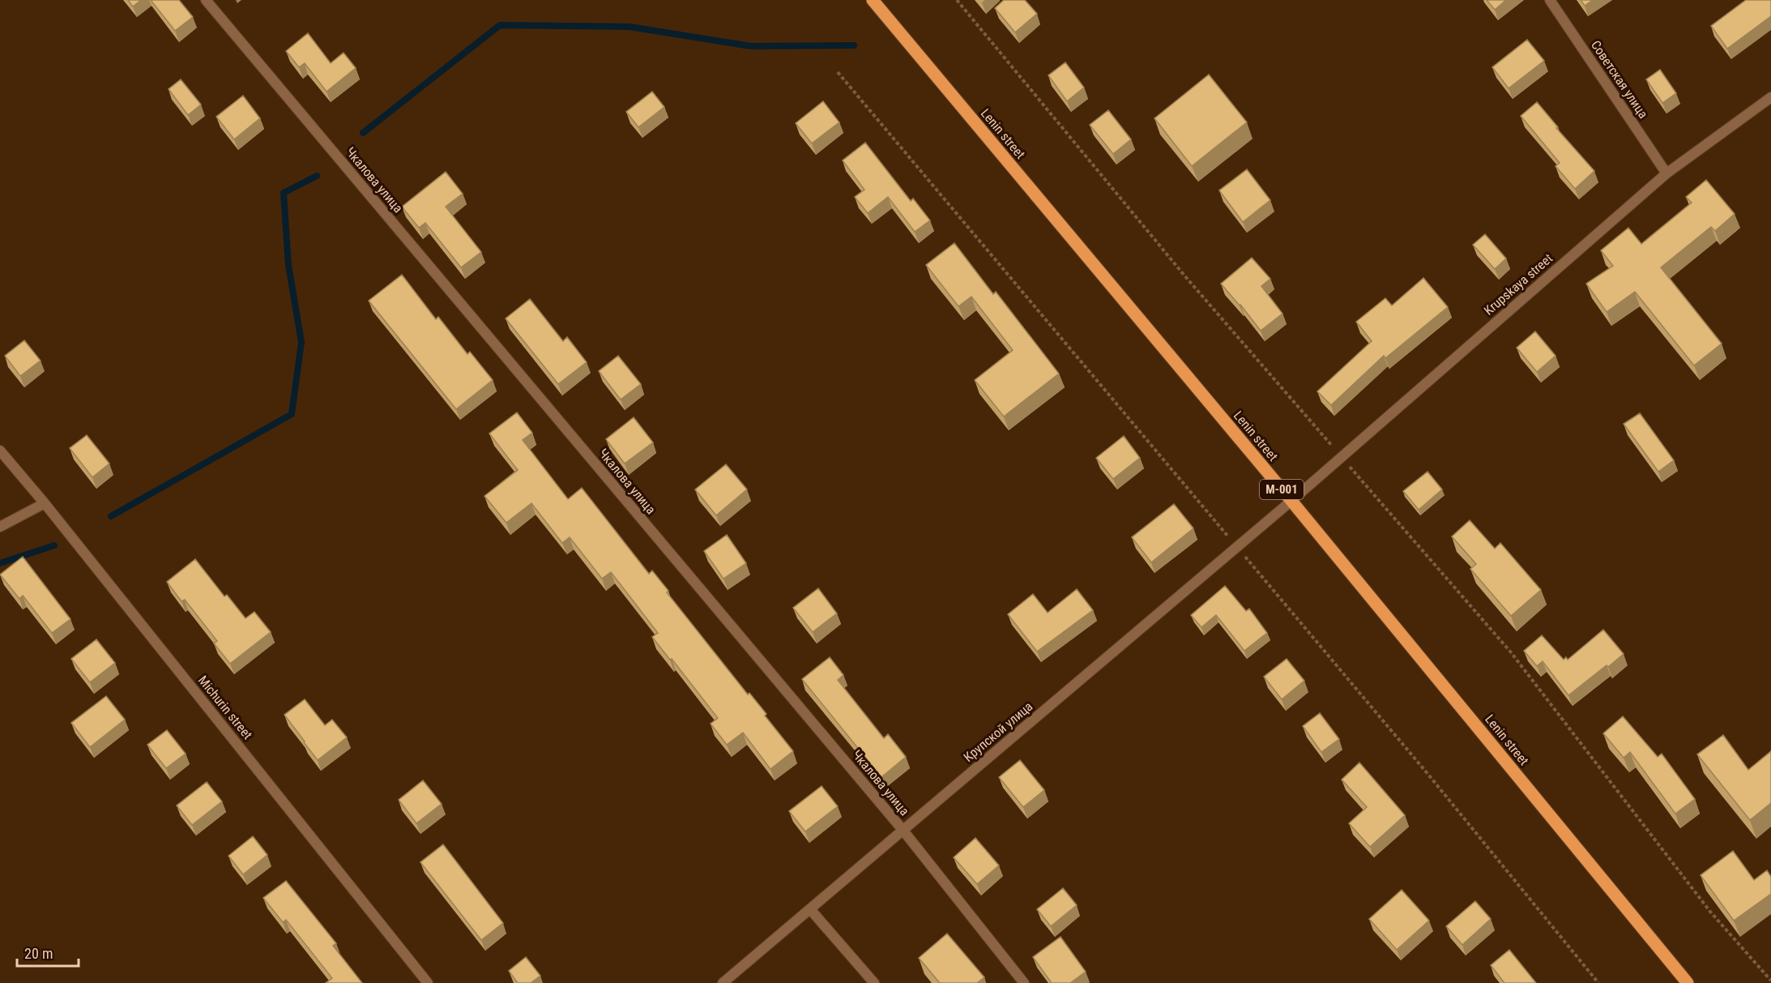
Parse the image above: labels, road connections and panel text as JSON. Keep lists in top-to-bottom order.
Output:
{
  "streets": {
    "main road": ["Lenin street", "М-001"],
    "street": [
      "Советская улица",
      "Чкалова улица",
      "Krupskaya street",
      "Michurin street",
      "Крупской улица"
    ]
  },
  "crossings": [
    ["Советская улица", "Krupskaya street"],
    ["Lenin street", "Krupskaya street"],
    ["Lenin street", "Крупской улица"],
    ["Чкалова улица", "Крупской улица"],
    ["Krupskaya street", "Крупской улица"]
  ],
  "scale_bar": "20 m"
}
